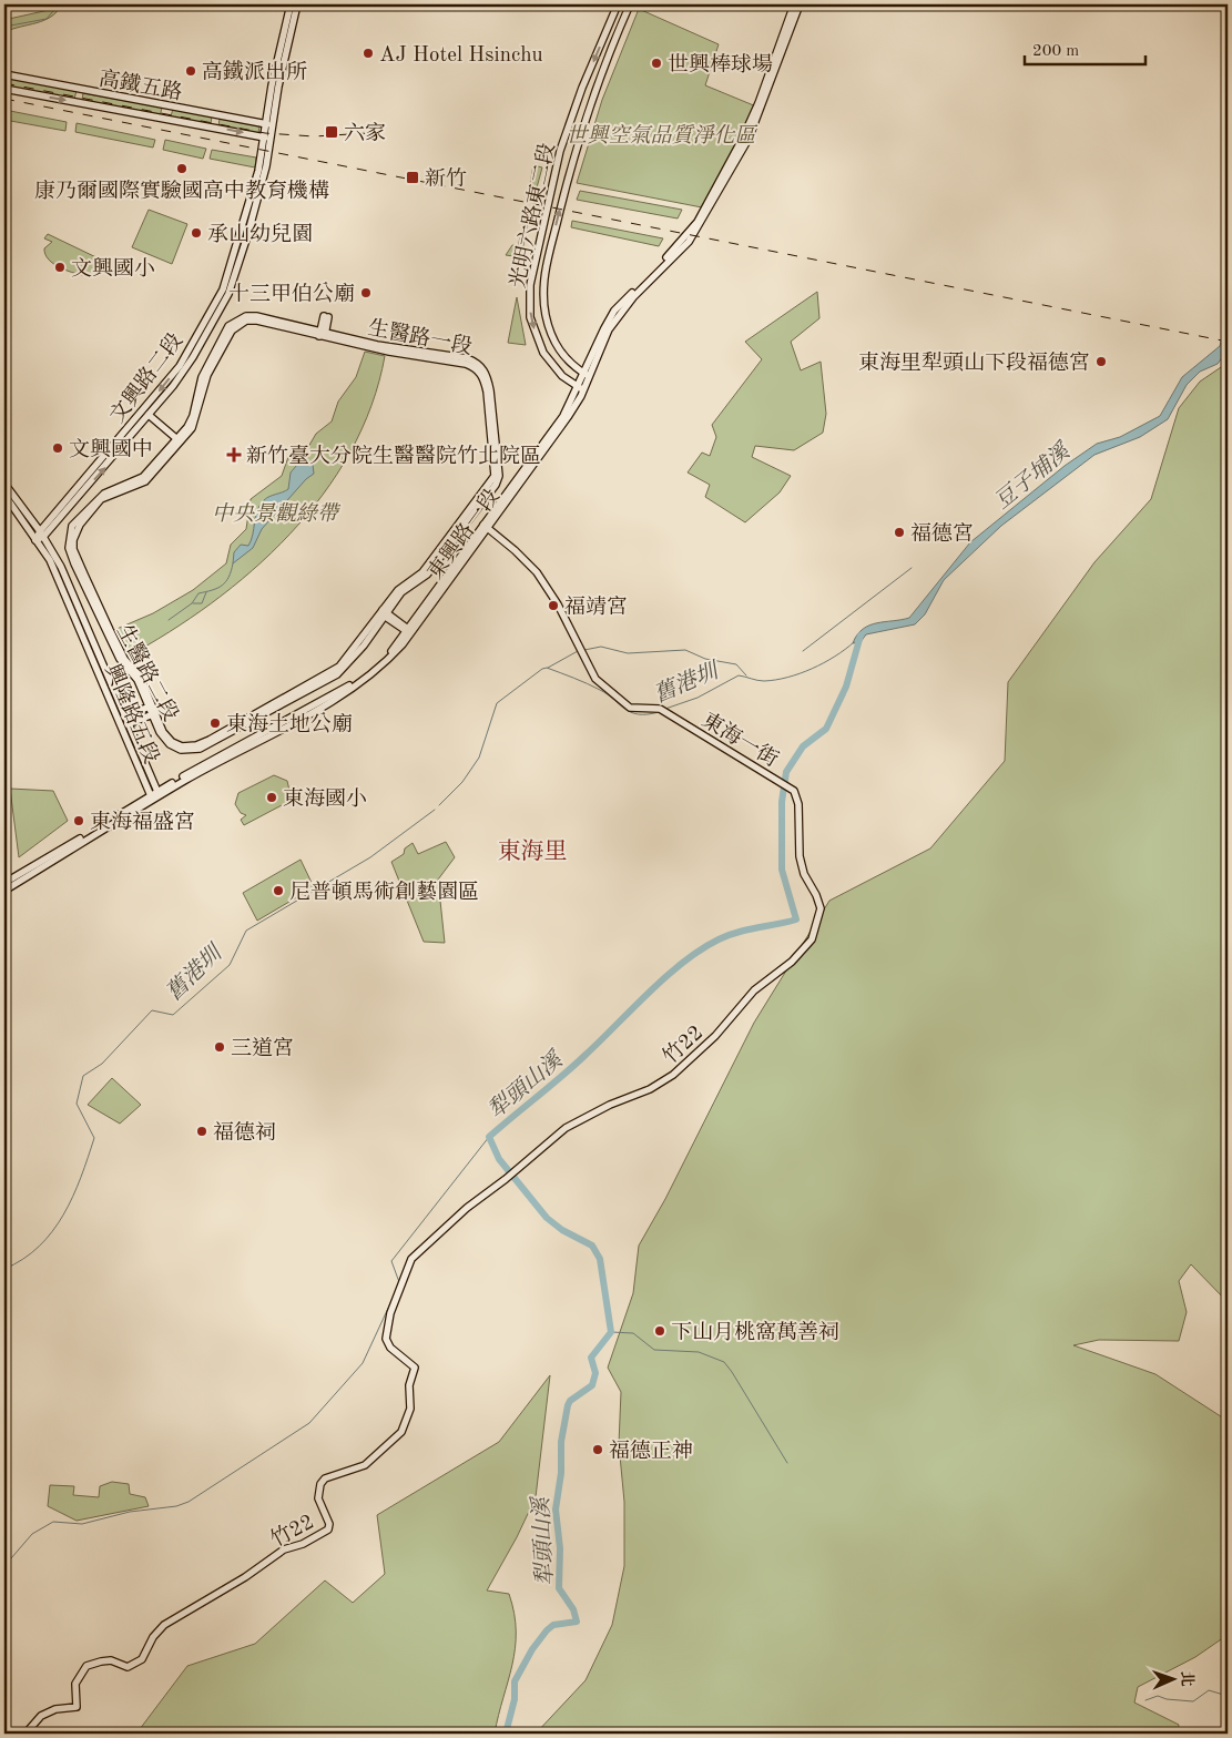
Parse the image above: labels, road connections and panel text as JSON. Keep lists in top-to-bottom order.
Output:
{
  "streets": {
    "street": [
      "高鐵五路",
      "光明六路東二段",
      "生醫路一段",
      "文興路二段",
      "東興路一段",
      "生醫路二段",
      "興隆路五段",
      "東海一街",
      "竹22"
    ]
  },
  "crossings": [
    ["高鐵五路", "文興路二段"],
    ["光明六路東二段", "東興路一段"],
    ["生醫路一段", "生醫路二段"],
    ["文興路二段", "興隆路五段"],
    ["東興路一段", "興隆路五段"],
    ["東興路一段", "東海一街"],
    ["東海一街", "竹22"]
  ],
  "districts": ["東海里"],
  "water": ["豆子埔溪", "舊港圳", "犁頭山溪"],
  "parks": ["世興空氣品質淨化區", "中央景觀綠帶"],
  "places": {
    "other": [
      "AJ Hotel Hsinchu",
      "世興棒球場",
      "高鐵派出所",
      "康乃爾國際實驗國高中教育機構",
      "承山幼兒園",
      "文興國小",
      "十三甲伯公廟",
      "東海里犁頭山下段福德宮",
      "文興國中",
      "福德宮",
      "福靖宮",
      "東海土地公廟",
      "東海國小",
      "東海福盛宮",
      "尼普頓馬術創藝園區",
      "三道宮",
      "福德祠",
      "下山月桃窩萬善祠",
      "福德正神"
    ],
    "transit": ["六家", "新竹"],
    "health": ["新竹臺大分院生醫醫院竹北院區"]
  },
  "scale_bar": "200 m",
  "north": "right"
}
